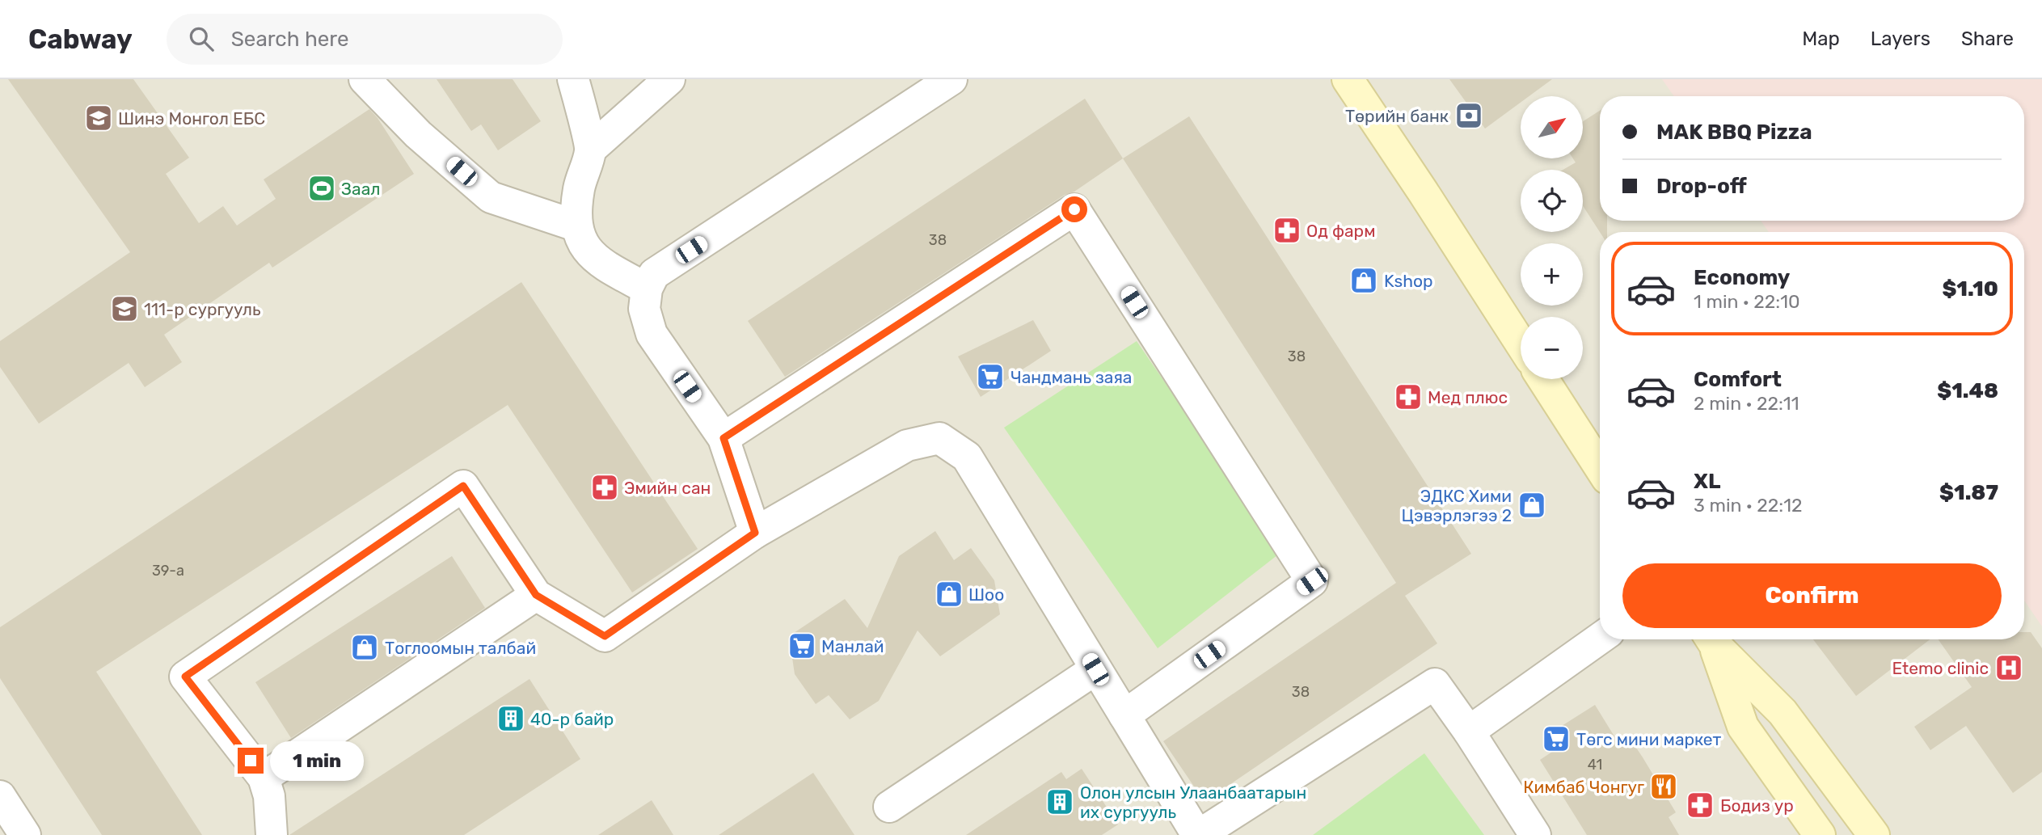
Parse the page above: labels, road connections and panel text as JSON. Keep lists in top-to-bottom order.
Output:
{
  "places": {
    "bank": ["Төрийн банк"],
    "school or university": ["Шинэ Монгол ЕБС", "111-р сургууль"],
    "sports": ["Заал"],
    "pharmacy": [
      "Од фарм",
      "Мед плюс",
      "Эмийн сан",
      "Бодиз ур"
    ],
    "shop": [
      "Kshop",
      "ЭДКС Хими Цэвэрлэгээ 2",
      "Шоо",
      "Тоглоомын талбай"
    ],
    "supermarket": ["Чандмань заяа", "Манлай", "Төгс мини маркет"],
    "hospital": ["Etemo clinic"],
    "building": ["40-р байр", "Олон улсын Улаанбаатарын их сургууль"],
    "restaurant": ["Кимбаб Чонгуг"]
  },
  "house_numbers": [
    "38",
    "38",
    "39-а",
    "38",
    "41"
  ],
  "north": "top right",
  "page": {
    "header": "Cabway",
    "search": "Search here",
    "nav": ["Map", "Layers", "Share"],
    "map_buttons": ["+", "−"],
    "banner": ["MAK BBQ Pizza", "Drop-off"],
    "list": [
      {
        "name": "Economy",
        "note": "1 min · 22:10",
        "value": "$1.10"
      },
      {
        "name": "Comfort",
        "note": "2 min · 22:11",
        "value": "$1.48"
      },
      {
        "name": "XL",
        "note": "3 min · 22:12",
        "value": "$1.87"
      }
    ],
    "buttons": "Confirm",
    "bubble": "1 min"
  }
}
